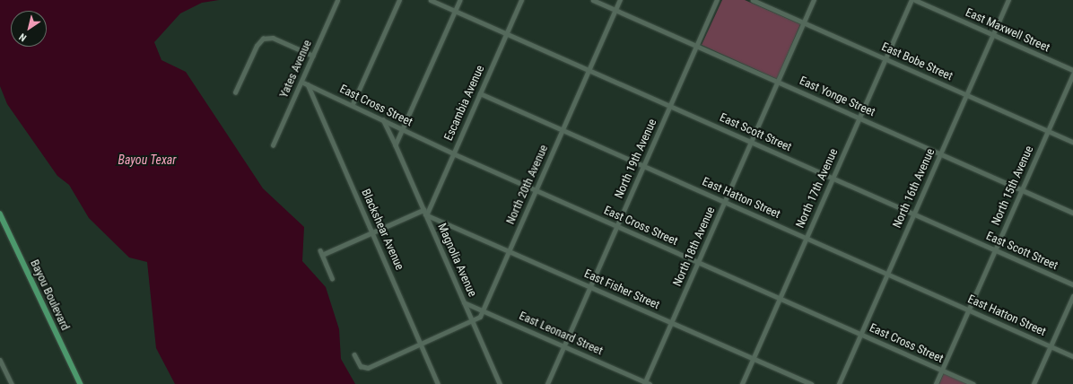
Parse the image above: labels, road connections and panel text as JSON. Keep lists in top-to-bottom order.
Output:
{
  "streets": {
    "main road": ["Bayou Boulevard"],
    "street": [
      "East Maxwell Street",
      "East Bobe Street",
      "Yates Avenue",
      "East Yonge Street",
      "Escambia Avenue",
      "East Cross Street",
      "East Scott Street",
      "North 19th Avenue",
      "North 20th Avenue",
      "North 15th Avenue",
      "North 17th Avenue",
      "North 16th Avenue",
      "East Hatton Street",
      "Blackshear Avenue",
      "North 18th Avenue",
      "Magnolia Avenue",
      "East Fisher Street",
      "East Leonard Street"
    ]
  },
  "crossings": [
    ["East Maxwell Street", "North 16th Avenue"],
    ["East Bobe Street", "North 15th Avenue"],
    ["East Bobe Street", "North 17th Avenue"],
    ["East Bobe Street", "North 16th Avenue"],
    ["East Bobe Street", "North 18th Avenue"],
    ["Yates Avenue", "East Cross Street"],
    ["East Yonge Street", "North 19th Avenue"],
    ["East Yonge Street", "North 20th Avenue"],
    ["East Yonge Street", "North 15th Avenue"],
    ["East Yonge Street", "North 17th Avenue"],
    ["East Yonge Street", "North 16th Avenue"],
    ["East Yonge Street", "North 18th Avenue"],
    ["Escambia Avenue", "East Cross Street"],
    ["Escambia Avenue", "East Scott Street"],
    ["Escambia Avenue", "East Hatton Street"],
    ["Escambia Avenue", "Magnolia Avenue"],
    ["Escambia Avenue", "East Fisher Street"],
    ["East Cross Street", "North 19th Avenue"],
    ["East Cross Street", "North 20th Avenue"],
    ["East Cross Street", "North 15th Avenue"],
    ["East Cross Street", "North 17th Avenue"],
    ["East Cross Street", "North 16th Avenue"],
    ["East Cross Street", "Blackshear Avenue"],
    ["East Cross Street", "North 18th Avenue"],
    ["East Cross Street", "Magnolia Avenue"],
    ["East Scott Street", "North 19th Avenue"],
    ["East Scott Street", "North 20th Avenue"],
    ["East Scott Street", "North 15th Avenue"],
    ["East Scott Street", "North 17th Avenue"],
    ["East Scott Street", "North 16th Avenue"],
    ["East Scott Street", "North 18th Avenue"],
    ["North 19th Avenue", "East Hatton Street"],
    ["North 19th Avenue", "East Fisher Street"],
    ["North 19th Avenue", "East Leonard Street"],
    ["North 20th Avenue", "East Hatton Street"],
    ["North 20th Avenue", "Blackshear Avenue"],
    ["North 20th Avenue", "Magnolia Avenue"],
    ["North 20th Avenue", "East Fisher Street"],
    ["North 20th Avenue", "East Leonard Street"],
    ["North 15th Avenue", "East Hatton Street"],
    ["North 17th Avenue", "East Hatton Street"],
    ["North 17th Avenue", "East Fisher Street"],
    ["North 16th Avenue", "East Hatton Street"],
    ["East Hatton Street", "North 18th Avenue"],
    ["North 18th Avenue", "East Fisher Street"],
    ["North 18th Avenue", "East Leonard Street"],
    ["Magnolia Avenue", "East Fisher Street"],
    ["Magnolia Avenue", "East Leonard Street"]
  ],
  "water": ["Bayou Texar"],
  "north": "bottom left"
}
